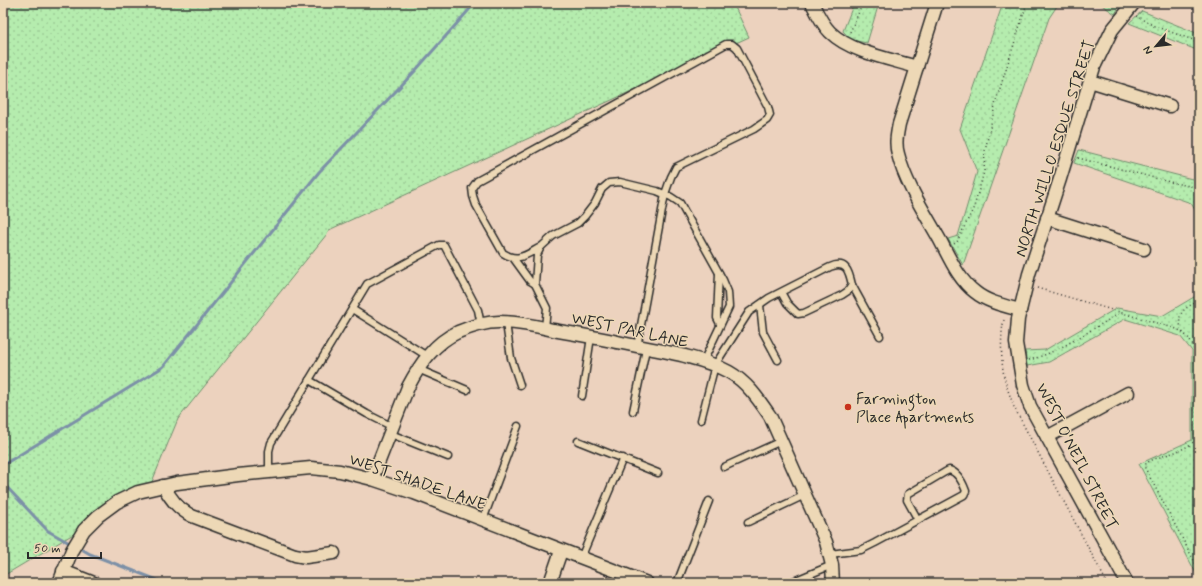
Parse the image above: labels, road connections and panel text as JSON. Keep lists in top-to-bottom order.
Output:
{
  "streets": {
    "street": [
      "NORTH WILLO ESQUE STREET",
      "WEST PAR LANE",
      "WEST O'NEIL STREET",
      "WEST SHADE LANE"
    ]
  },
  "crossings": [
    ["NORTH WILLO ESQUE STREET", "WEST O'NEIL STREET"],
    ["WEST PAR LANE", "WEST SHADE LANE"]
  ],
  "places": ["Farmington Place Apartments"],
  "scale_bar": "50 m",
  "north": "bottom left"
}
